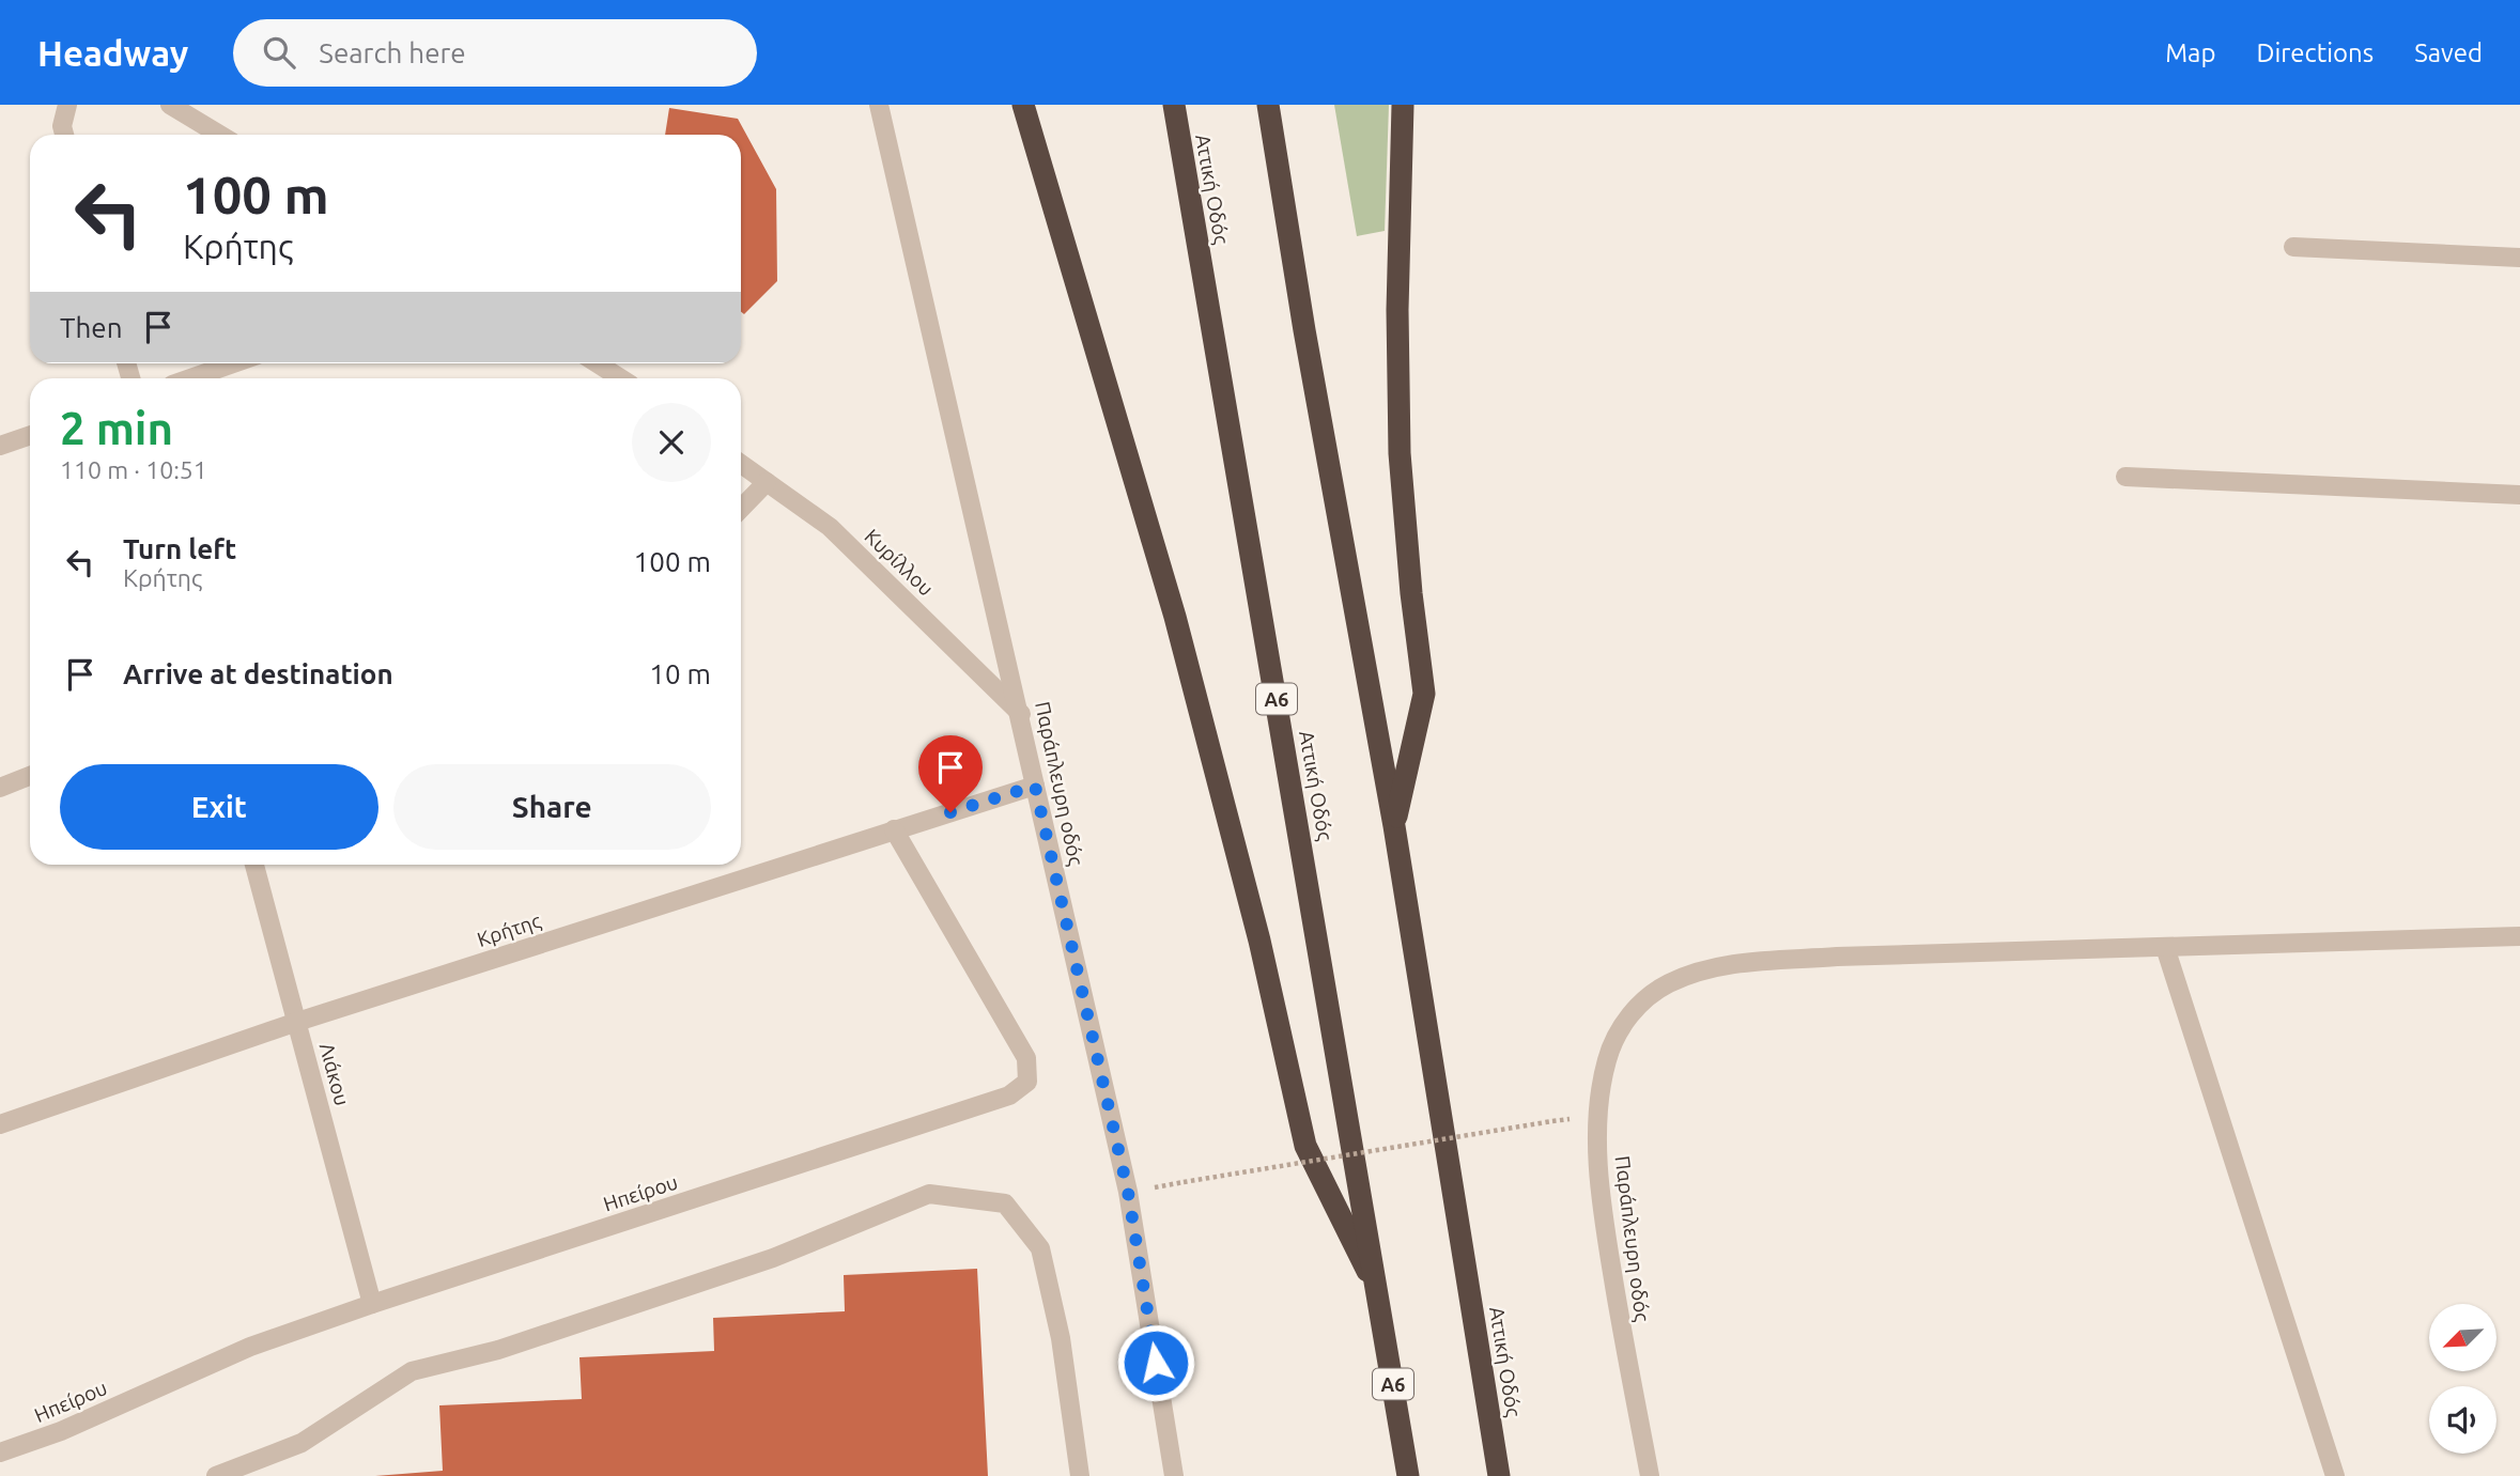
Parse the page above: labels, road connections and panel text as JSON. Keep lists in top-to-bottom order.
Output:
{
  "streets": {
    "highway": ["Αττική Οδός", "Α6"],
    "street": [
      "Κυρίλλου",
      "Παράπλευρη οδός",
      "Κρήτης",
      "Λιάκου",
      "Ηπείρου"
    ]
  },
  "crossings": [
    ["Κυρίλλου", "Παράπλευρη οδός"],
    ["Παράπλευρη οδός", "Κρήτης"],
    ["Κρήτης", "Λιάκου"],
    ["Κρήτης", "Ηπείρου"],
    ["Λιάκου", "Ηπείρου"]
  ],
  "north": "bottom left",
  "page": {
    "header": "Headway",
    "search": "Search here",
    "nav": ["Map", "Directions", "Saved"],
    "turn": ["100 m", "Κρήτης"],
    "then": "Then",
    "heading": ["2 min", "110 m · 10:51"],
    "list": [
      {
        "name": "Turn left",
        "note": "Κρήτης",
        "value": "100 m"
      },
      {
        "name": "Arrive at destination",
        "value": "10 m"
      }
    ],
    "buttons": ["Exit", "Share"]
  }
}
